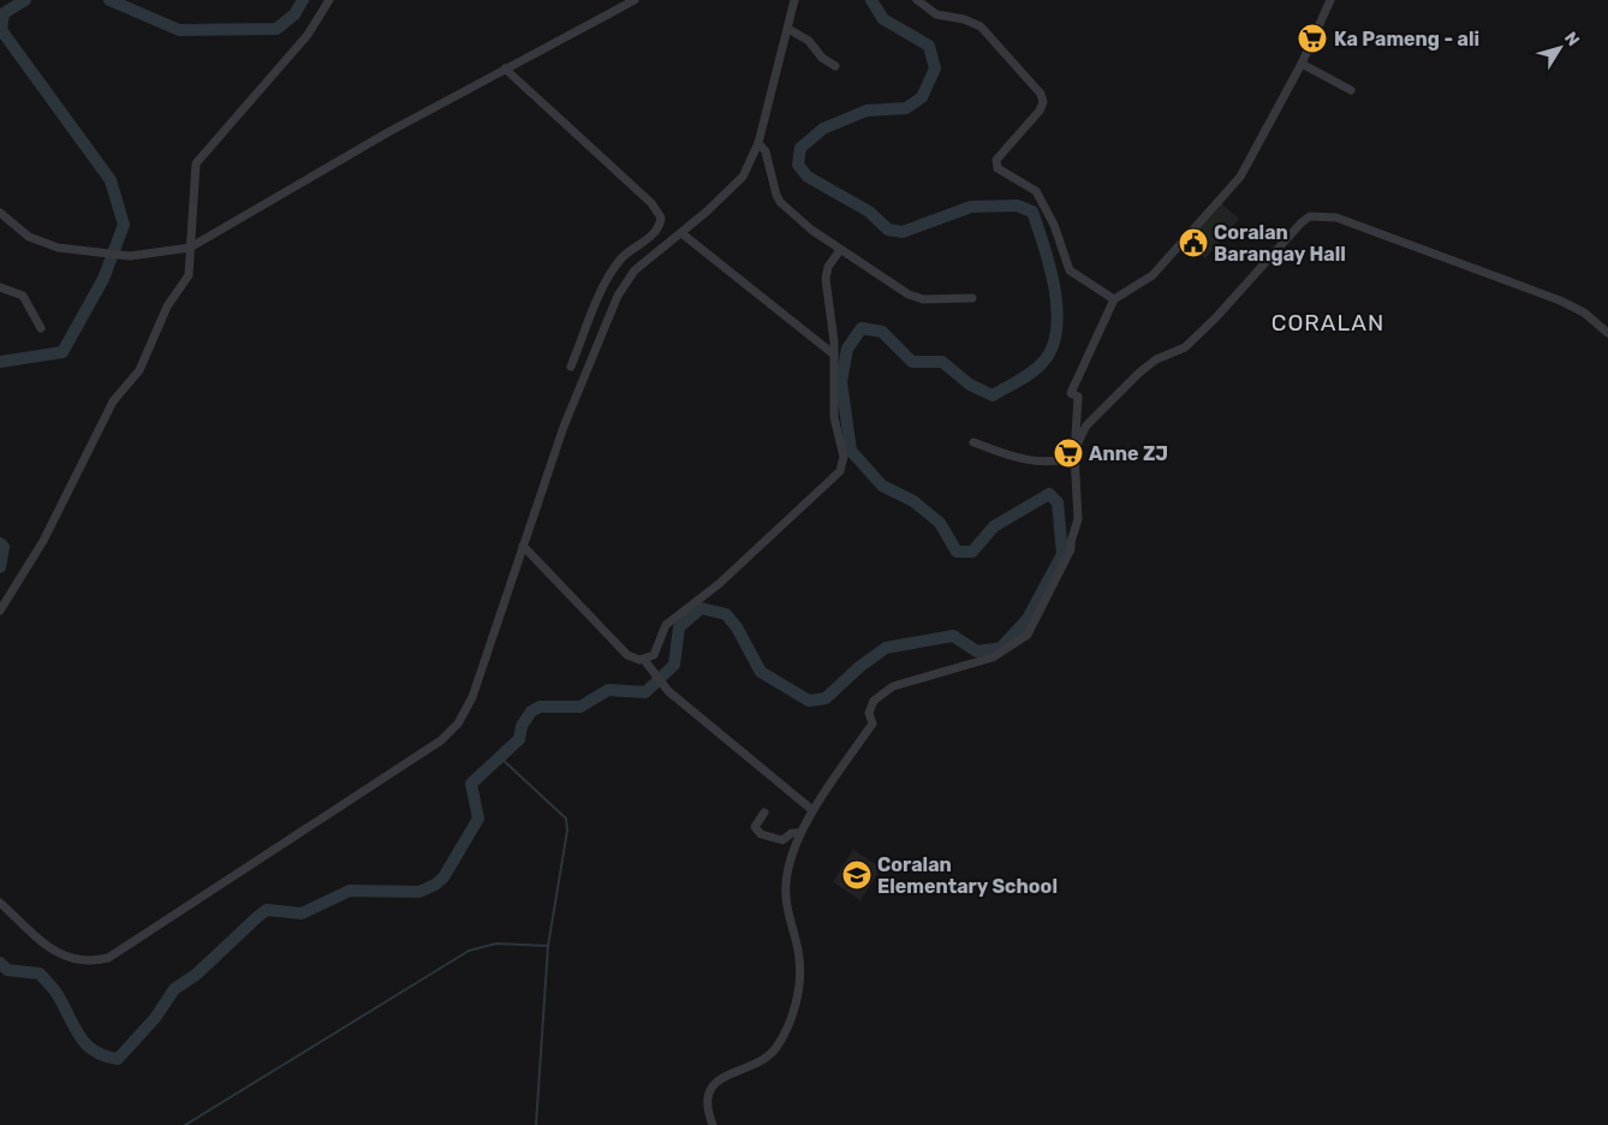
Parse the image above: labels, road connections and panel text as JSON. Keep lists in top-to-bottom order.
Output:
{
  "districts": ["CORALAN"],
  "places": {
    "supermarket": ["Ka Pameng - ali", "Anne ZJ"],
    "public building": ["Coralan Barangay Hall"],
    "school or university": ["Coralan Elementary School"]
  },
  "north": "top right"
}
